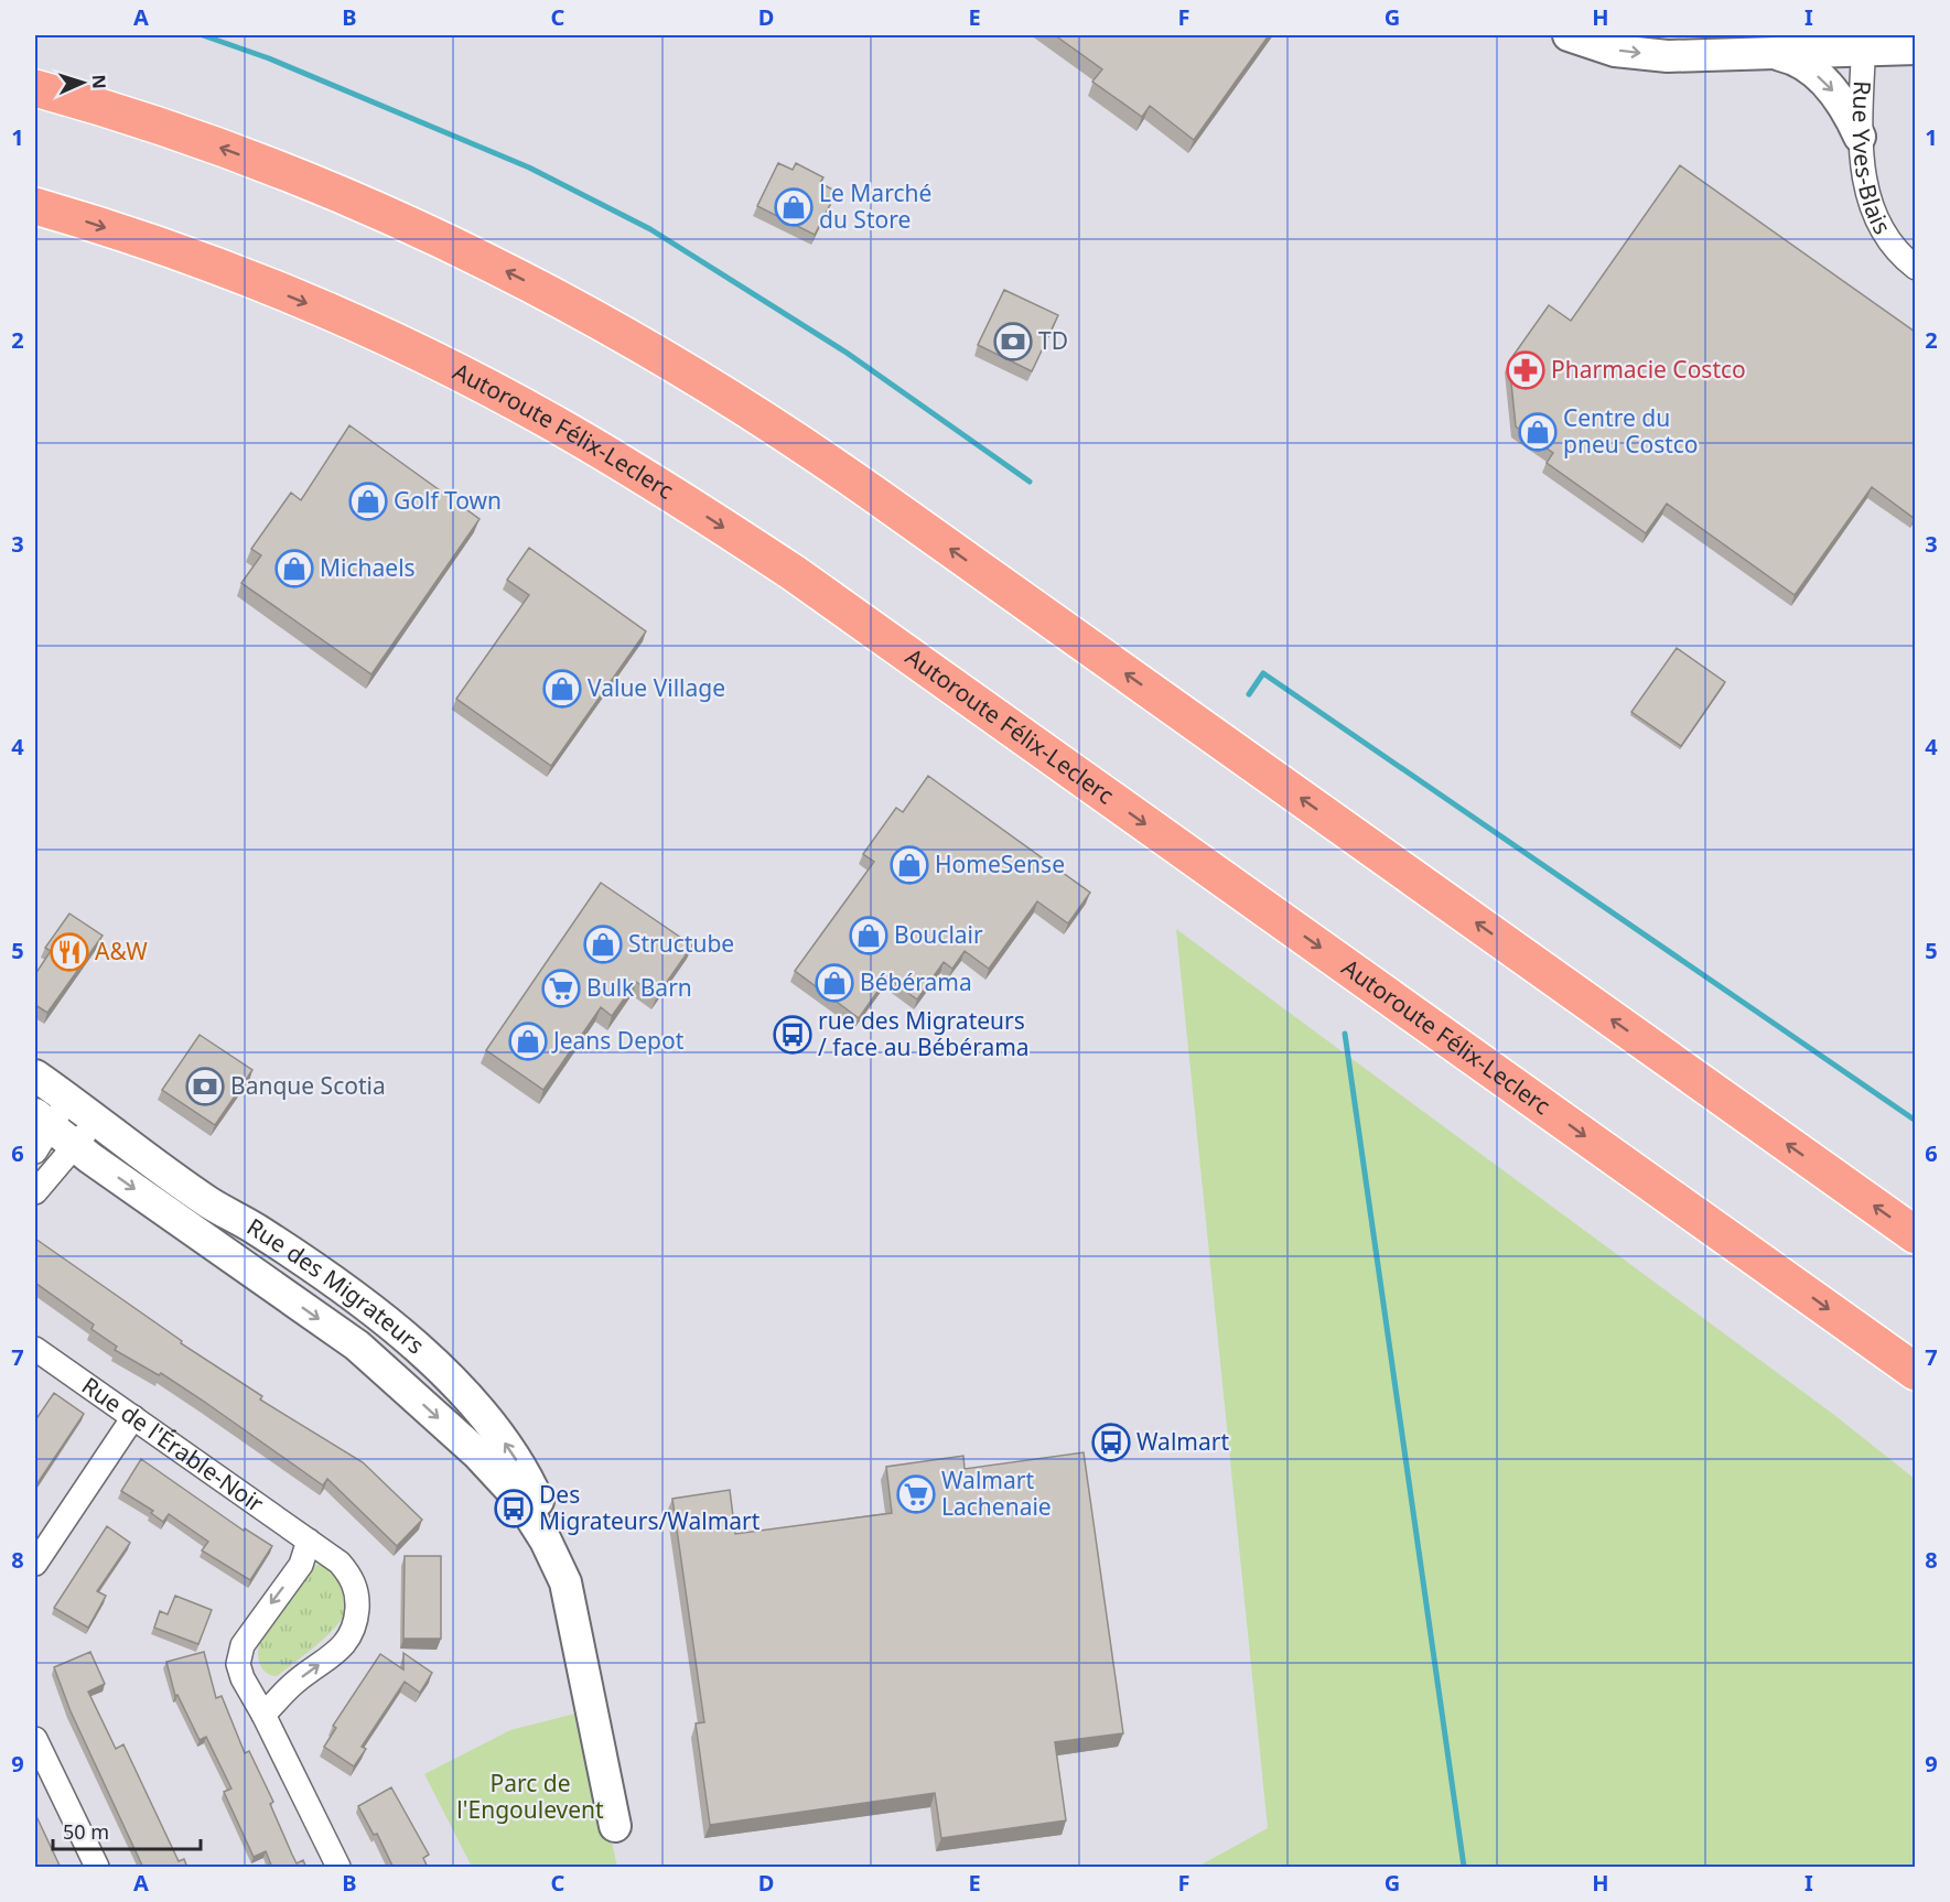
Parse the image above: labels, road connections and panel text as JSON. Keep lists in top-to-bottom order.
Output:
{
  "streets": {
    "highway": ["Autoroute Félix-Leclerc"],
    "street": ["Rue Yves-Blais", "Rue des Migrateurs", "Rue de l'Érable-Noir"]
  },
  "parks": ["Parc de l'Engoulevent"],
  "places": {
    "shop": [
      "Le Marché du Store",
      "Centre du pneu Costco",
      "Golf Town",
      "Michaels",
      "Value Village",
      "HomeSense",
      "Bouclair",
      "Structube",
      "Bébérama",
      "Jeans Depot"
    ],
    "bank": ["TD", "Banque Scotia"],
    "pharmacy": ["Pharmacie Costco"],
    "restaurant": ["A&W"],
    "supermarket": ["Bulk Barn", "Walmart Lachenaie"],
    "bus stop": ["rue des Migrateurs / face au Bébérama", "Walmart", "Des Migrateurs/Walmart"]
  },
  "scale_bar": "50 m",
  "north": "right",
  "grid": {
    "columns": [
      "A",
      "B",
      "C",
      "D",
      "E",
      "F",
      "G",
      "H",
      "I"
    ],
    "rows": [
      "1",
      "2",
      "3",
      "4",
      "5",
      "6",
      "7",
      "8",
      "9"
    ]
  }
}
